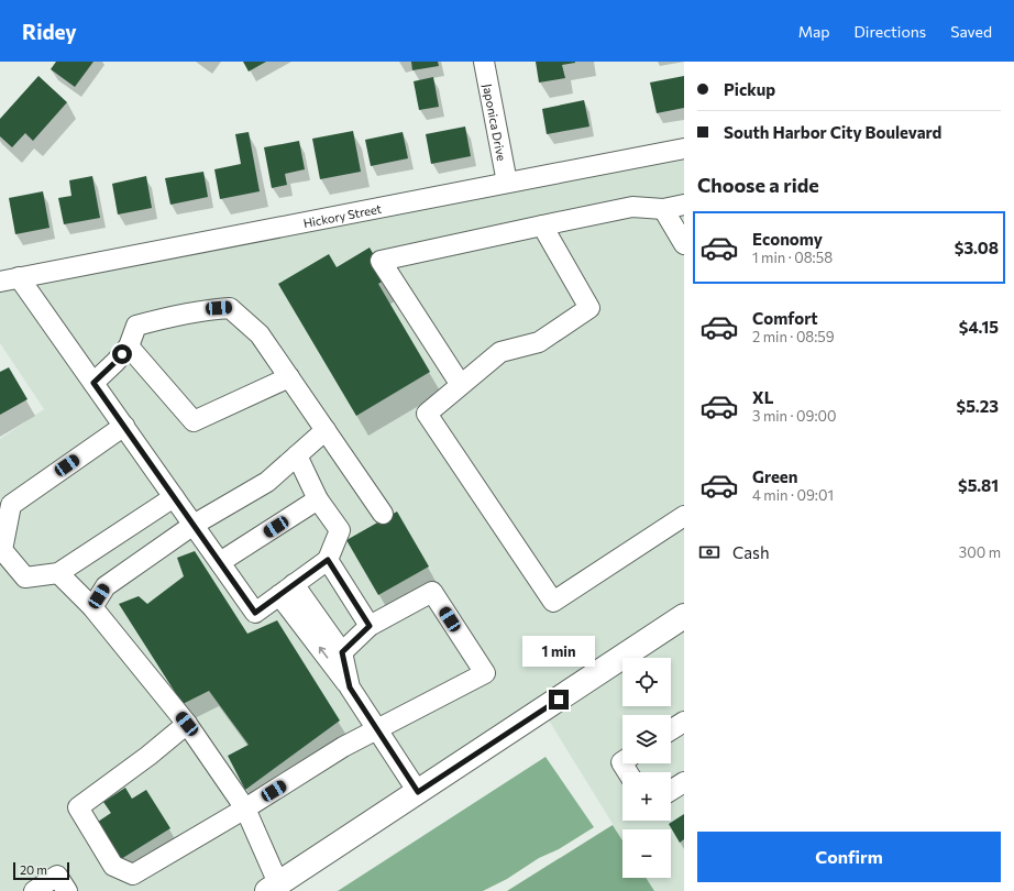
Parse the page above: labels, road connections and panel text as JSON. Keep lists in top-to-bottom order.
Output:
{
  "streets": {
    "street": ["Japonica Drive", "Hickory Street"]
  },
  "crossings": [
    ["Japonica Drive", "Hickory Street"]
  ],
  "scale_bar": "20 m",
  "page": {
    "header": "Ridey",
    "nav": ["Map", "Directions", "Saved"],
    "banner": ["Pickup", "South Harbor City Boulevard"],
    "heading": "Choose a ride",
    "list": [
      {
        "name": "Economy",
        "note": "1 min · 08:58",
        "value": "$3.08"
      },
      {
        "name": "Comfort",
        "note": "2 min · 08:59",
        "value": "$4.15"
      },
      {
        "name": "XL",
        "note": "3 min · 09:00",
        "value": "$5.23"
      },
      {
        "name": "Green",
        "note": "4 min · 09:01",
        "value": "$5.81"
      }
    ],
    "pay": ["Cash", "300 m"],
    "bubble": "1 min",
    "map_buttons": ["+", "−"],
    "buttons": "Confirm",
    "scale": "20 m"
  }
}
